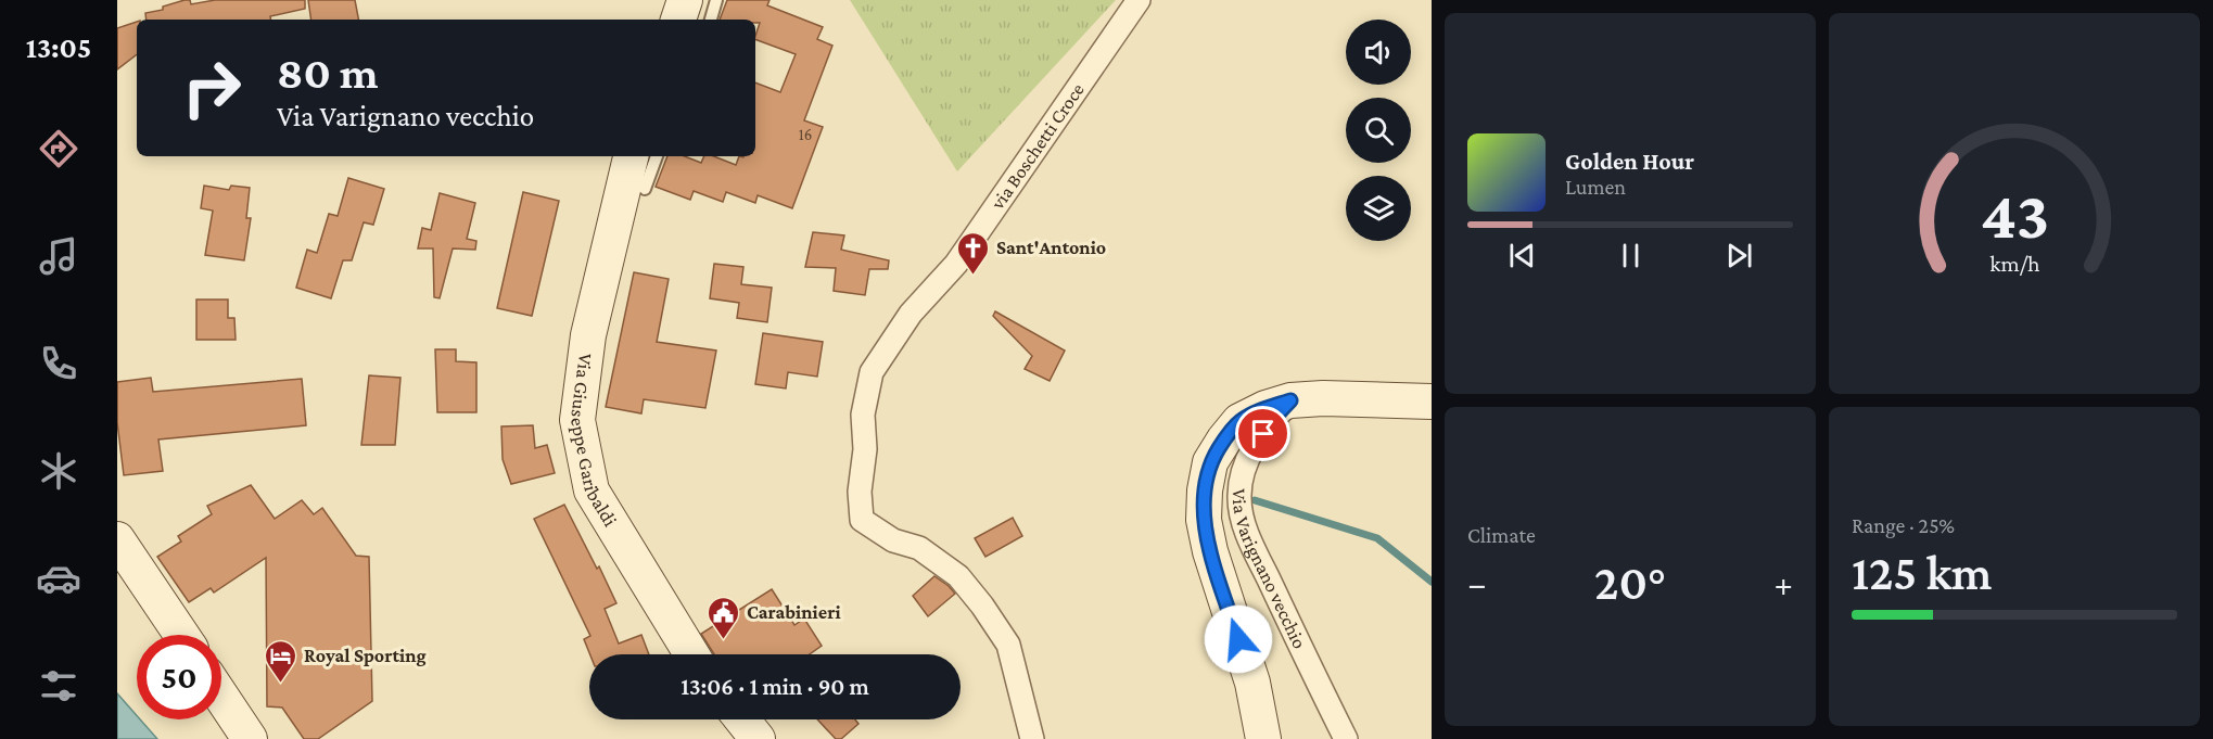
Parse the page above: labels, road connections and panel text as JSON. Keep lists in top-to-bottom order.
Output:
{
  "streets": {
    "street": ["via Boschetti Croce", "Via Giuseppe Garibaldi", "Via Varignano vecchio"]
  },
  "places": {
    "church": ["Sant'Antonio"],
    "public building": ["Carabinieri"],
    "hotel": ["Royal Sporting"]
  },
  "house_numbers": ["16"],
  "page": {
    "tabs": "13:05",
    "turn": ["80 m", "Via Varignano vecchio"],
    "song": ["Golden Hour", "Lumen"],
    "tile": [
      "Climate",
      ["Range · 25%", "125 km"]
    ],
    "heat": ["−", "20°", "+"],
    "limit": "50",
    "trip": "13:06 · 1 min · 90 m",
    "gauge": ["43", "km/h"]
  }
}
